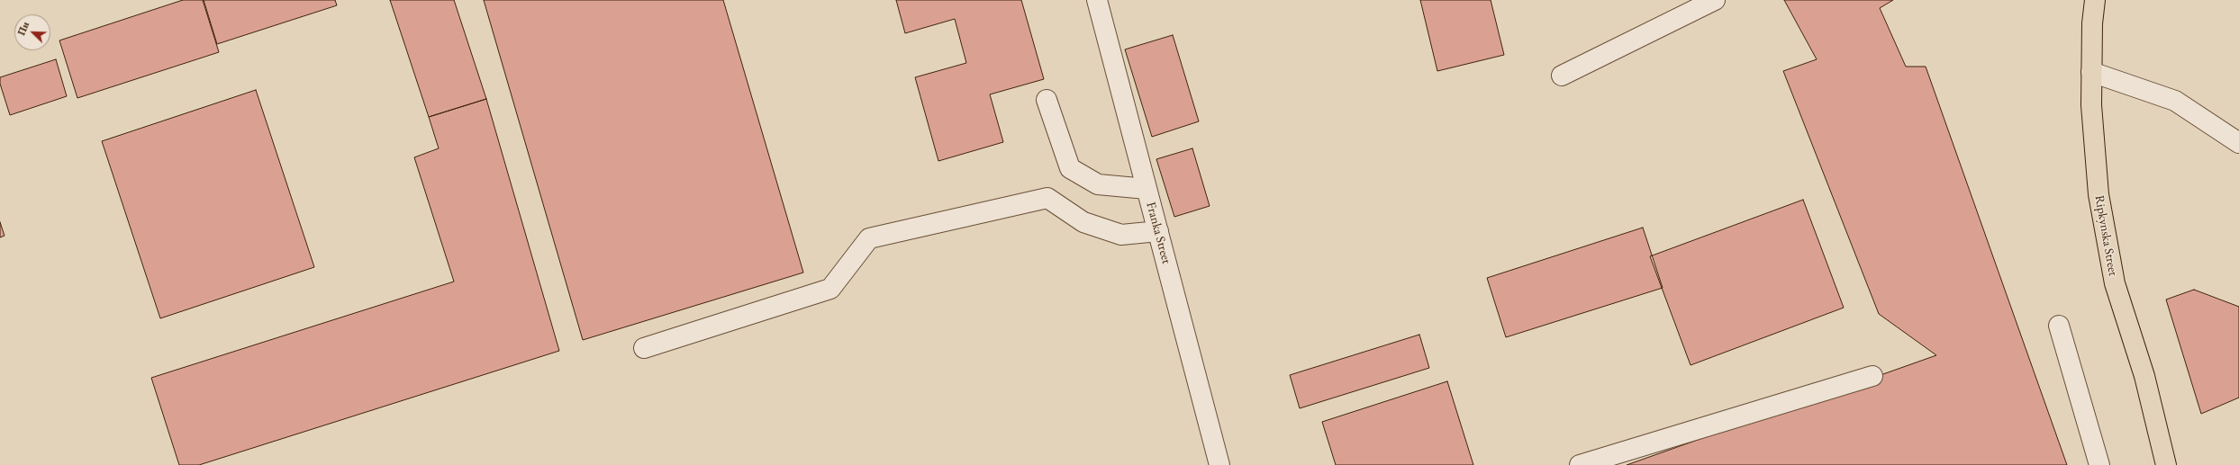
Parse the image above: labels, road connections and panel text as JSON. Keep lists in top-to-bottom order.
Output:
{
  "streets": {
    "main road": ["Ripkynska Street"],
    "street": ["Franka Street"]
  },
  "north": "top left"
}
